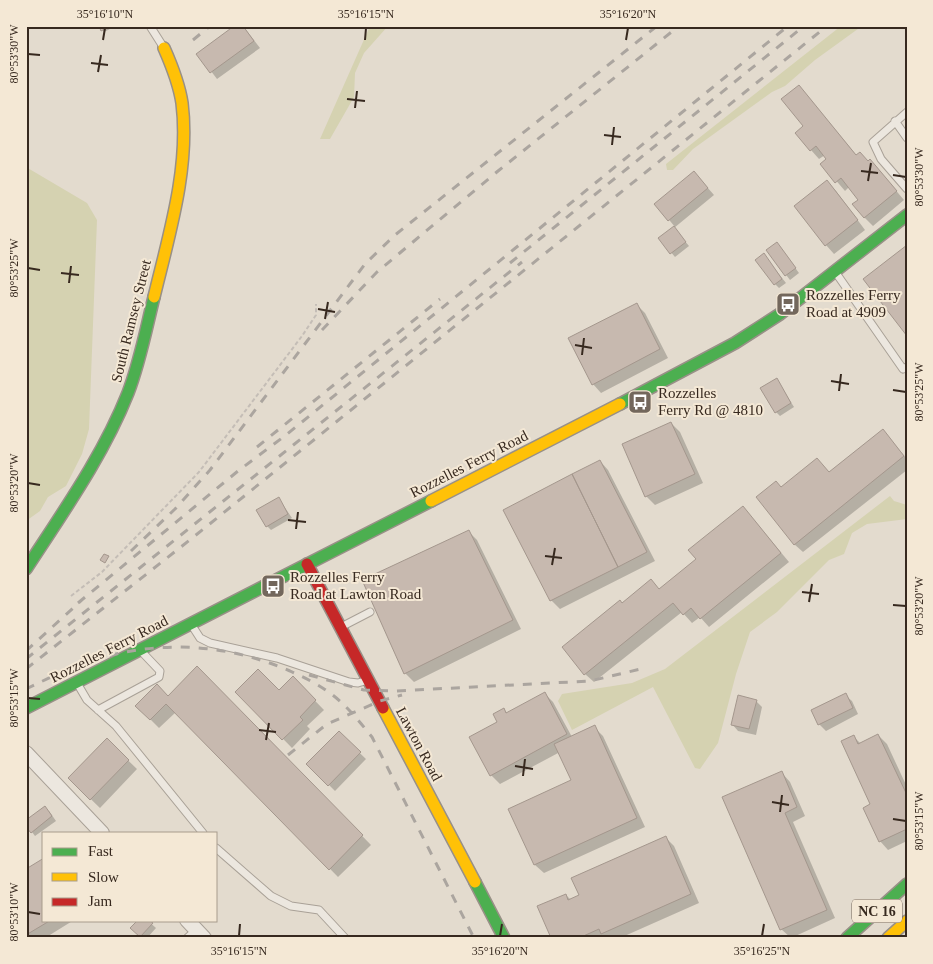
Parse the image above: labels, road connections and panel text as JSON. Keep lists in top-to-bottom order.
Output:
{
  "streets": {
    "main road": [
      "South Ramsey Street",
      "Rozzelles Ferry Road",
      "Lawton Road",
      "NC 16"
    ]
  },
  "crossings": [
    ["Rozzelles Ferry Road", "Lawton Road"]
  ],
  "places": {
    "bus stop": ["Rozzelles Ferry Road at 4909", "Rozzelles Ferry Rd @ 4810", "Rozzelles Ferry Road at Lawton Road"]
  },
  "legend": ["Fast", "Slow", "Jam"],
  "coordinates": [
    "35°16'10\"N",
    "35°16'15\"N",
    "35°16'20\"N",
    "80°53'30\"W",
    "80°53'25\"W",
    "80°53'20\"W",
    "80°53'15\"W",
    "80°53'10\"W",
    "35°16'25\"N"
  ]
}
